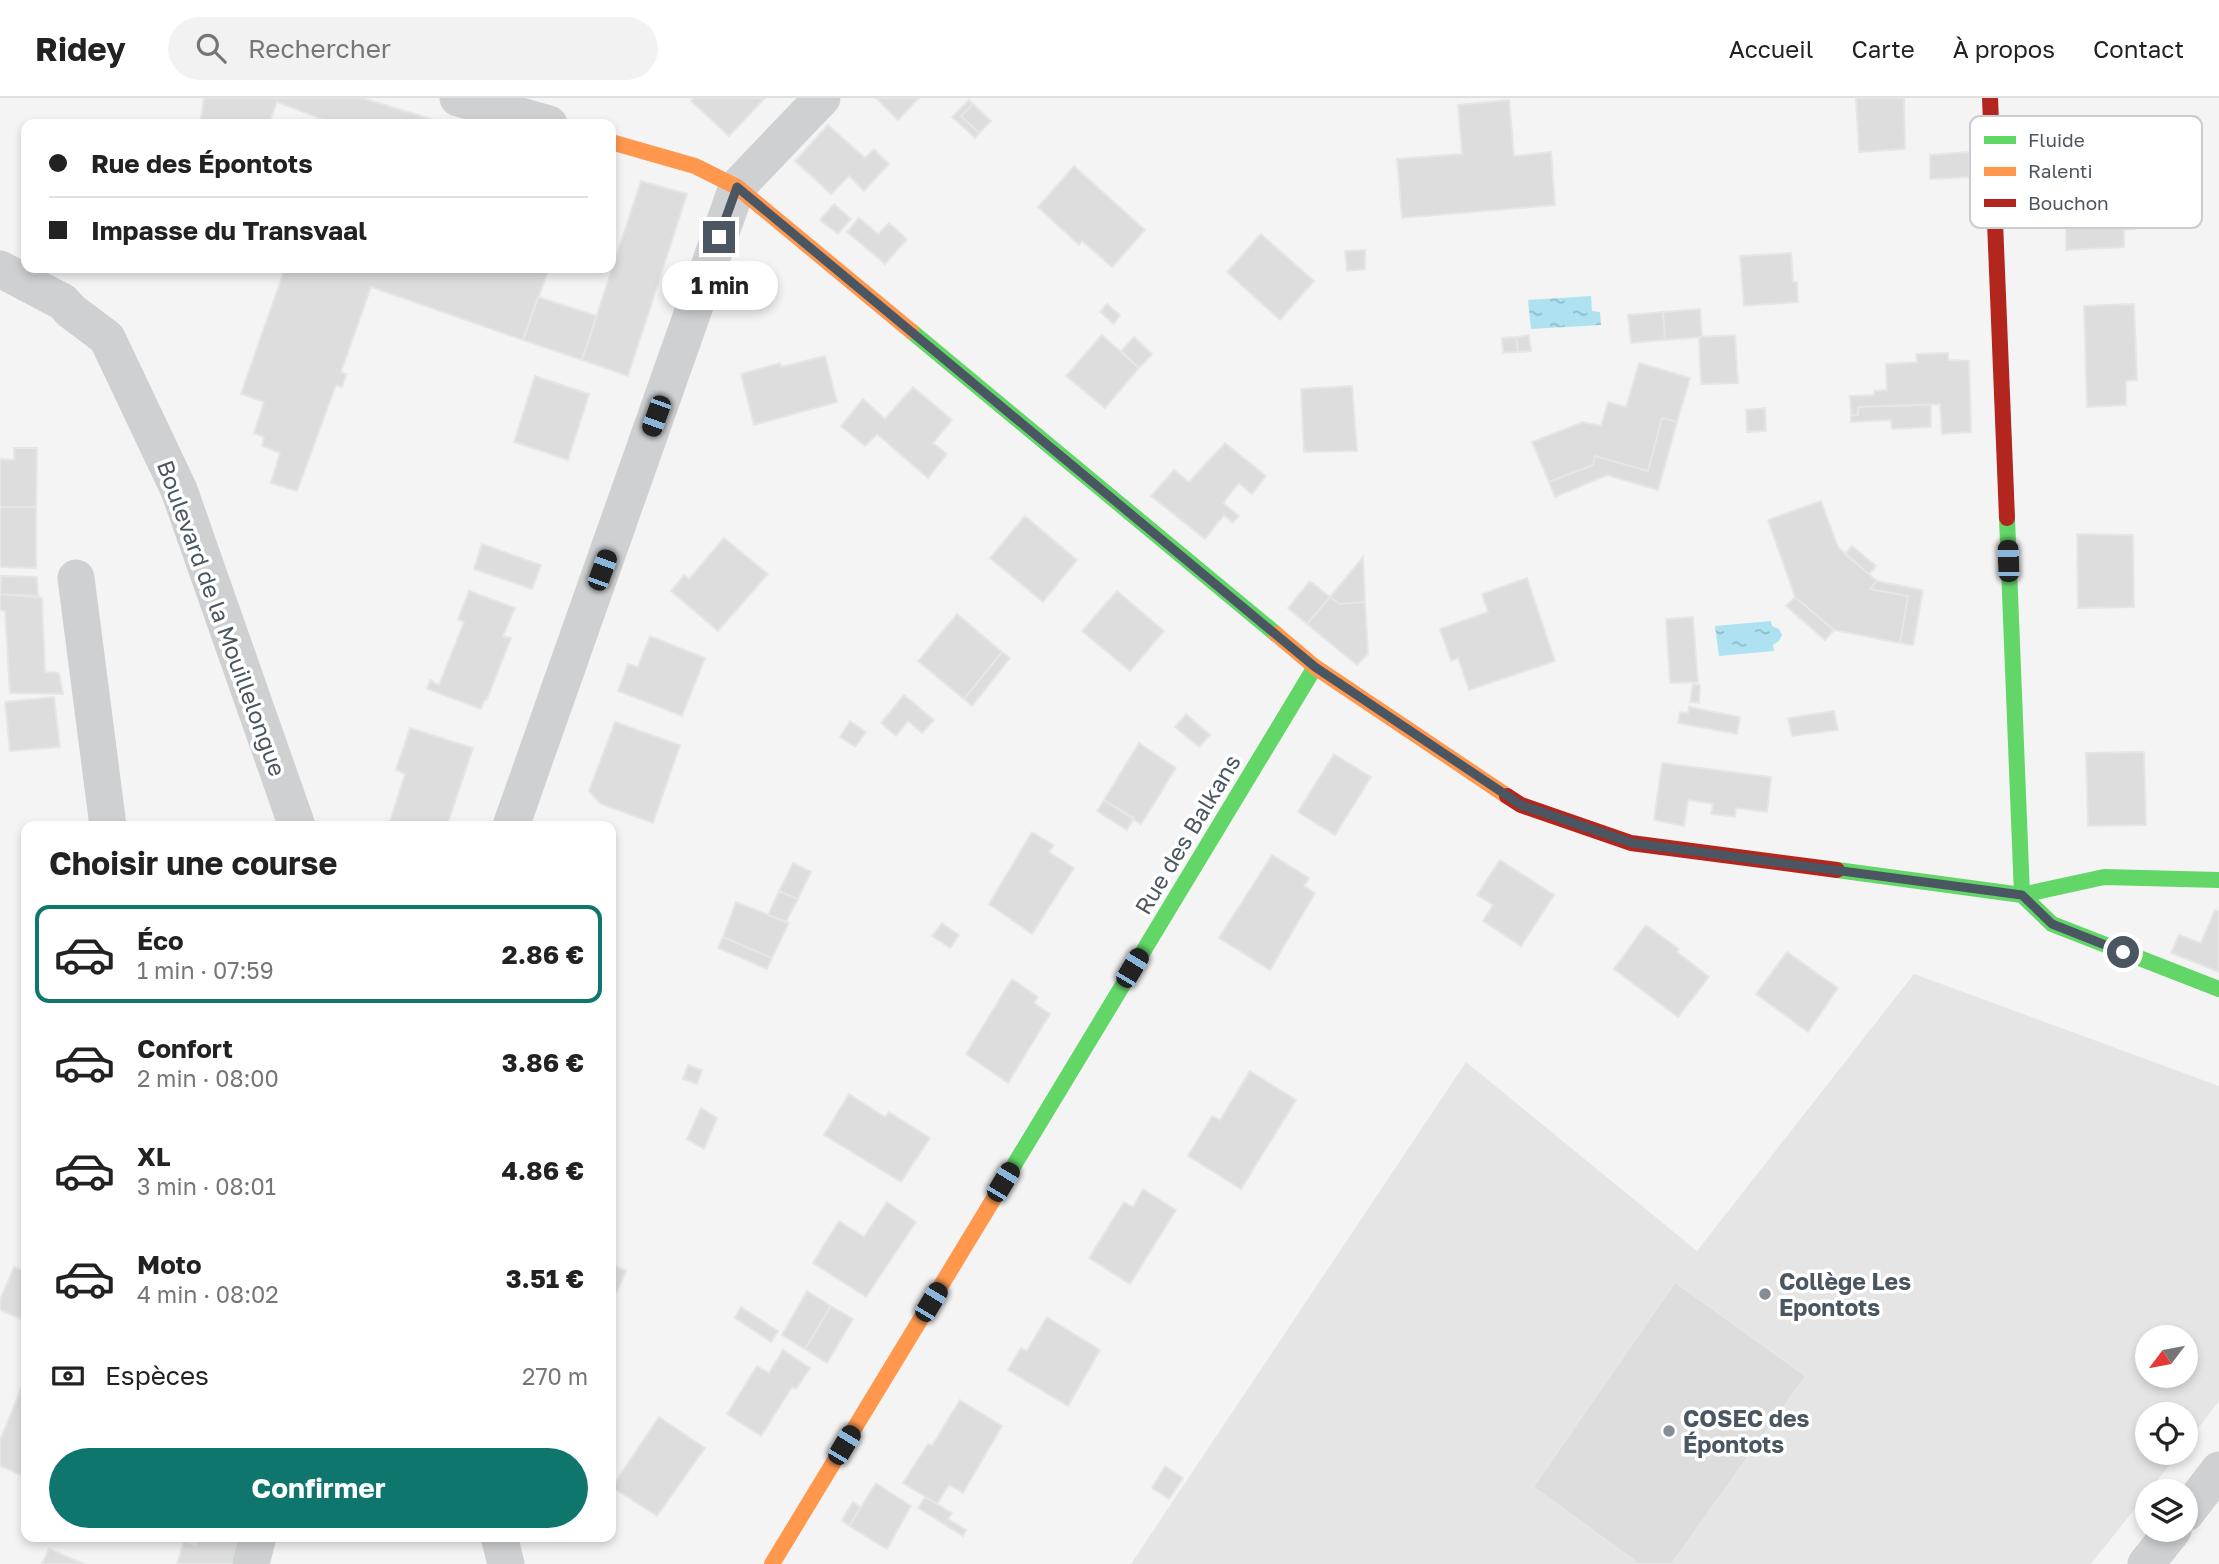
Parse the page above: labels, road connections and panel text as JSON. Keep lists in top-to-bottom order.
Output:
{
  "streets": {
    "street": ["Boulevard de la Mouillelongue", "Rue des Balkans"]
  },
  "places": ["Collège Les Epontots", "COSEC des Épontots"],
  "legend": ["Fluide", "Ralenti", "Bouchon"],
  "north": "bottom left",
  "page": {
    "header": "Ridey",
    "search": "Rechercher",
    "nav": [
      "Accueil",
      "Carte",
      "À propos",
      "Contact"
    ],
    "banner": ["Rue des Épontots", "Impasse du Transvaal"],
    "bubble": "1 min",
    "heading": "Choisir une course",
    "list": [
      {
        "name": "Éco",
        "note": "1 min · 07:59",
        "value": "2.86 €"
      },
      {
        "name": "Confort",
        "note": "2 min · 08:00",
        "value": "3.86 €"
      },
      {
        "name": "XL",
        "note": "3 min · 08:01",
        "value": "4.86 €"
      },
      {
        "name": "Moto",
        "note": "4 min · 08:02",
        "value": "3.51 €"
      }
    ],
    "pay": ["Espèces", "270 m"],
    "buttons": "Confirmer"
  }
}
